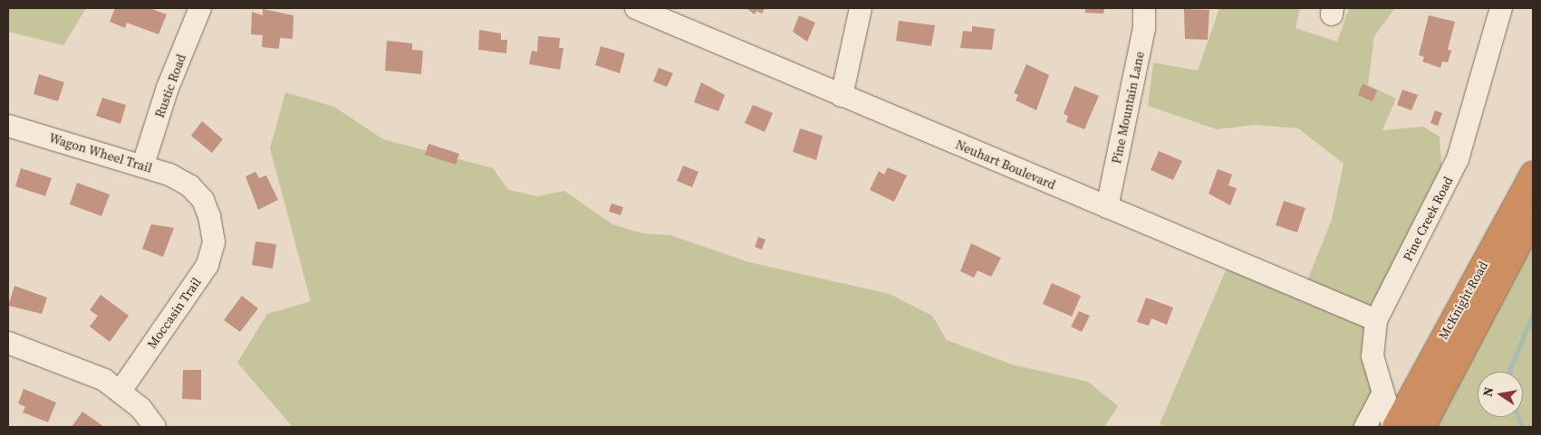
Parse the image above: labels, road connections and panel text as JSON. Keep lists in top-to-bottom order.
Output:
{
  "streets": {
    "highway": ["McKnight Road"],
    "street": [
      "Rustic Road",
      "Pine Mountain Lane",
      "Wagon Wheel Trail",
      "Neuhart Boulevard",
      "Pine Creek Road",
      "Moccasin Trail"
    ]
  },
  "crossings": [
    ["Rustic Road", "Wagon Wheel Trail"],
    ["Pine Mountain Lane", "Neuhart Boulevard"],
    ["Wagon Wheel Trail", "Moccasin Trail"],
    ["Neuhart Boulevard", "Pine Creek Road"],
    ["Pine Creek Road", "McKnight Road"]
  ],
  "north": "left"
}
